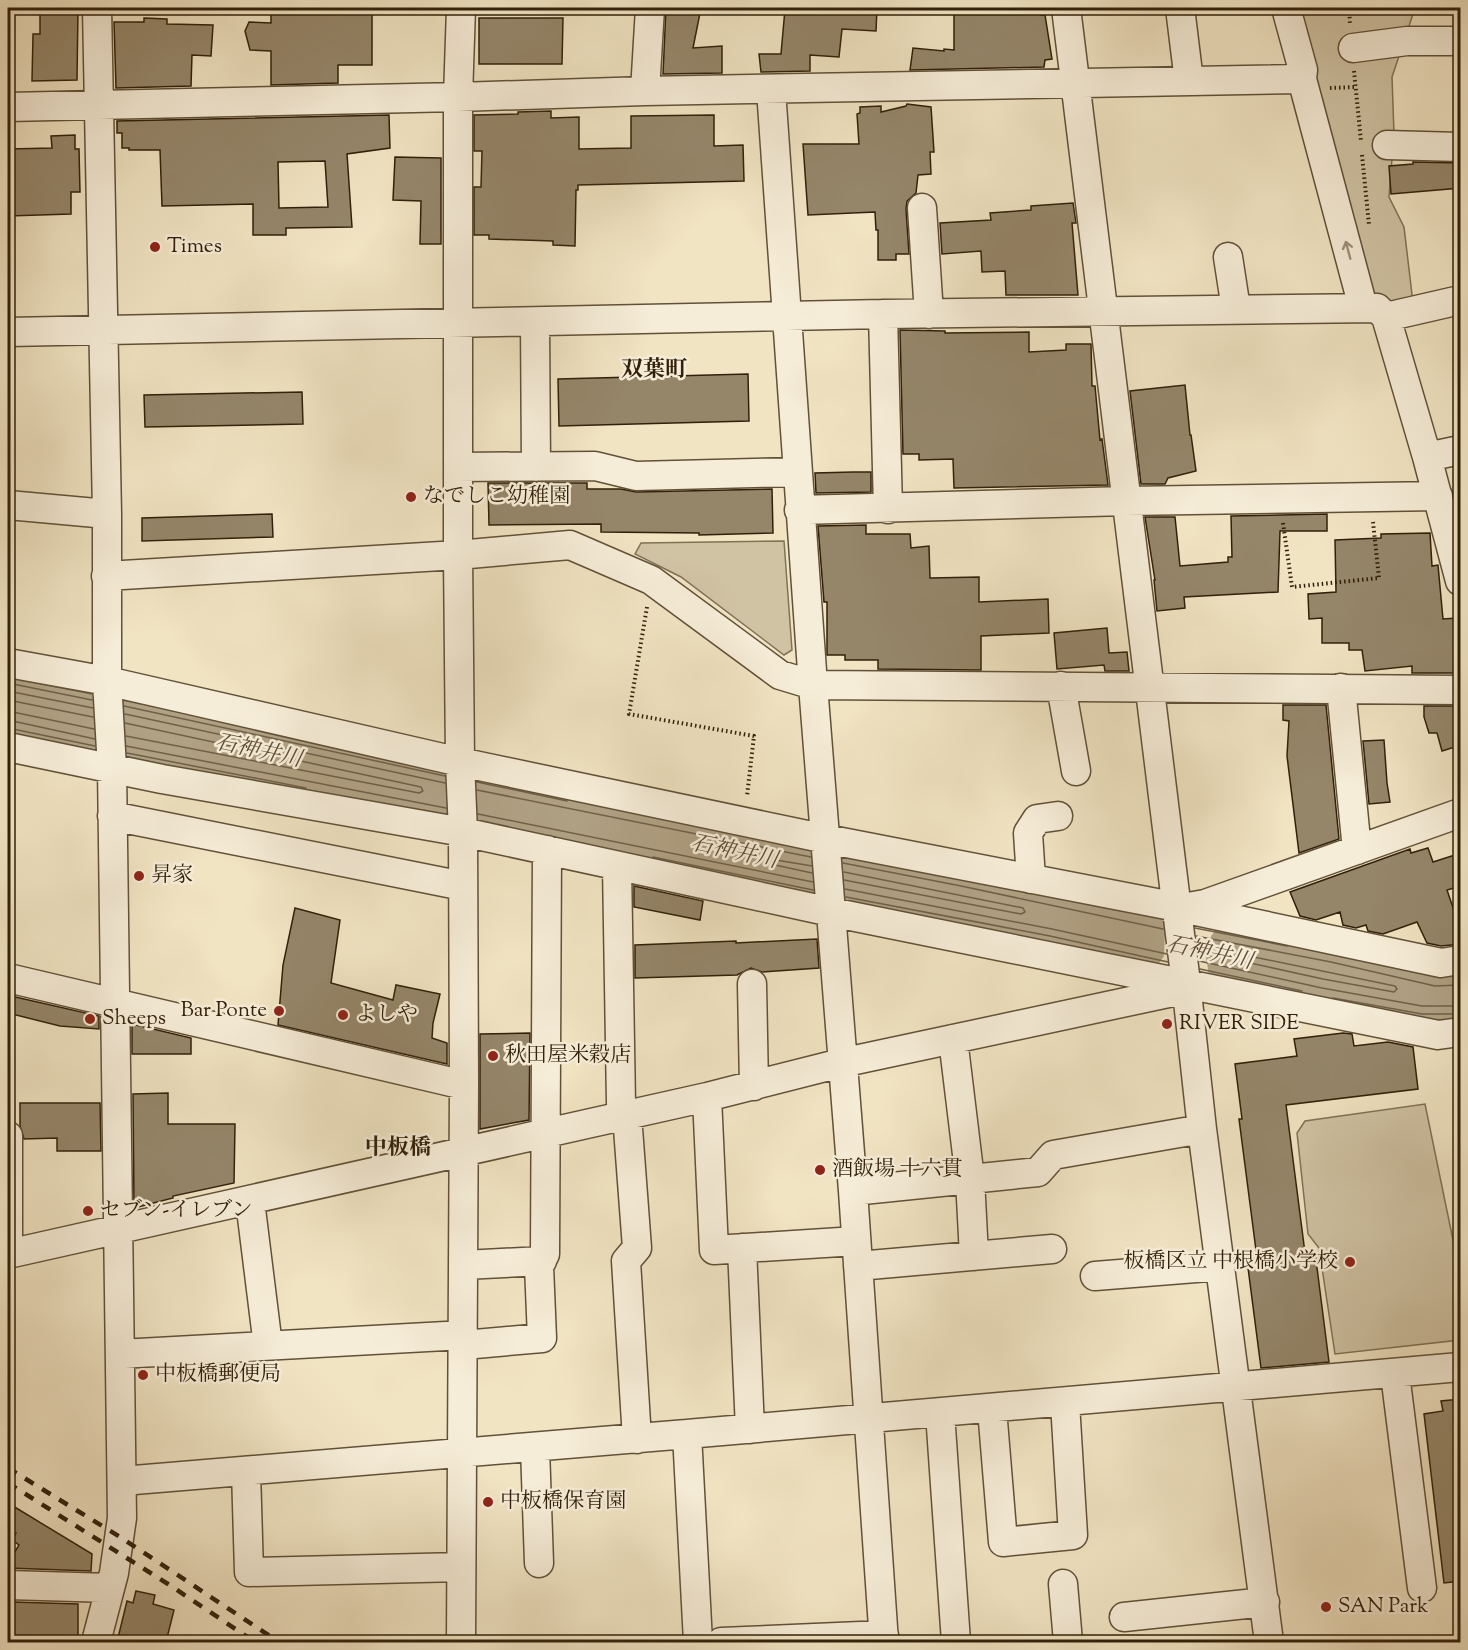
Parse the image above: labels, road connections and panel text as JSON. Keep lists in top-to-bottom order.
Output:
{
  "districts": ["双葉町", "中板橋"],
  "water": ["石神井川"],
  "places": [
    "Times",
    "なでしこ幼稚園",
    "昇家",
    "Bar Ponte",
    "よしや",
    "Sheeps",
    "RIVER SIDE",
    "秋田屋米穀店",
    "酒飯場 十六貫",
    "セブン-イレブン",
    "板橋区立 中根橋小学校",
    "中板橋郵便局",
    "中板橋保育園",
    "SAN Park"
  ]
}
